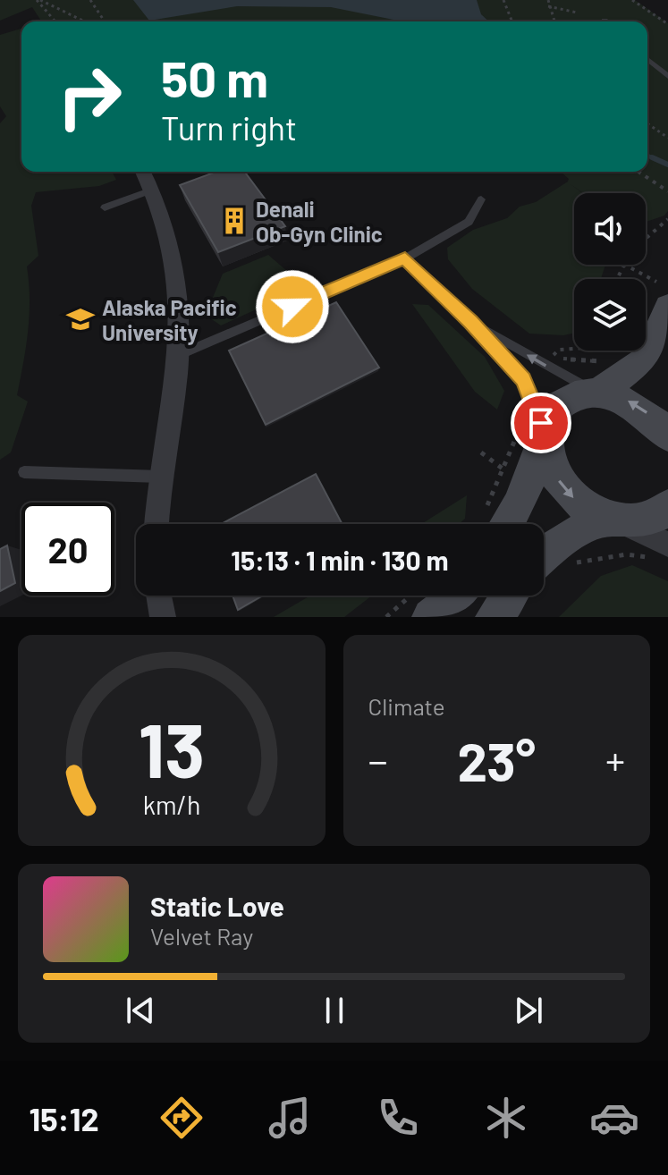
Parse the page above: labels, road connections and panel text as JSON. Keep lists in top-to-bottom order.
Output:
{
  "places": {
    "building": ["Denali Ob-Gyn Clinic"],
    "school or university": ["Alaska Pacific University"]
  },
  "page": {
    "turn": ["50 m", "Turn right"],
    "limit": "20",
    "trip": "15:13 · 1 min · 130 m",
    "tile": "Climate",
    "heat": ["−", "23°", "+"],
    "song": ["Static Love", "Velvet Ray"],
    "tabs": "15:12",
    "gauge": ["13", "km/h"]
  }
}
